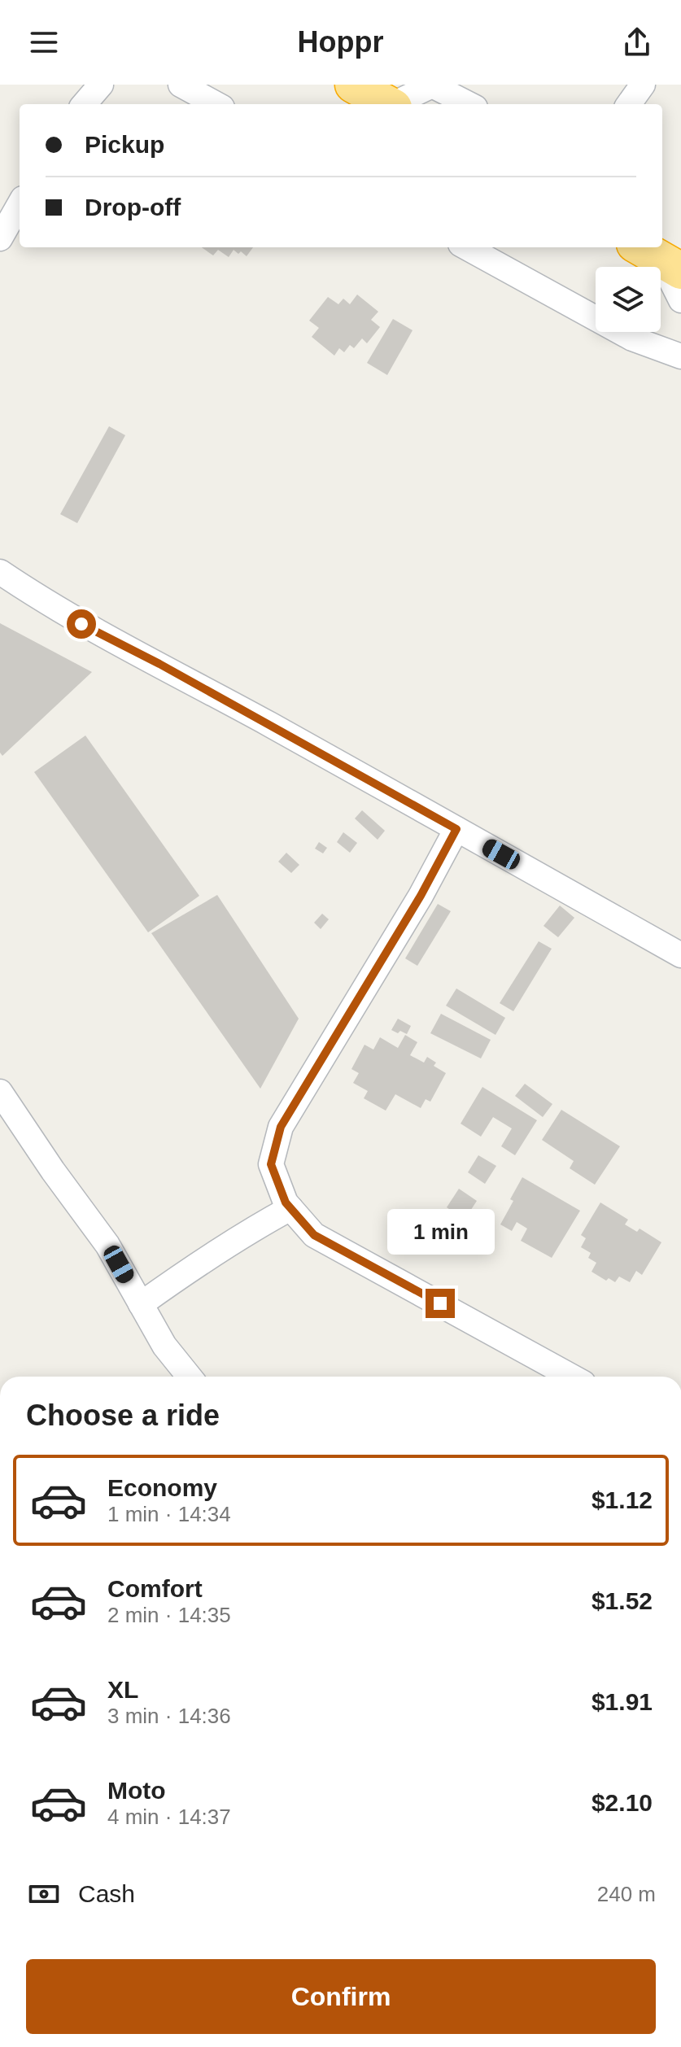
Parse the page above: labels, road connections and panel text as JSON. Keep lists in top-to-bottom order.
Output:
{
  "page": {
    "header": "Hoppr",
    "banner": ["Pickup", "Drop-off"],
    "bubble": "1 min",
    "heading": "Choose a ride",
    "list": [
      {
        "name": "Economy",
        "note": "1 min · 14:34",
        "value": "$1.12"
      },
      {
        "name": "Comfort",
        "note": "2 min · 14:35",
        "value": "$1.52"
      },
      {
        "name": "XL",
        "note": "3 min · 14:36",
        "value": "$1.91"
      },
      {
        "name": "Moto",
        "note": "4 min · 14:37",
        "value": "$2.10"
      }
    ],
    "pay": ["Cash", "240 m"],
    "buttons": "Confirm"
  }
}
